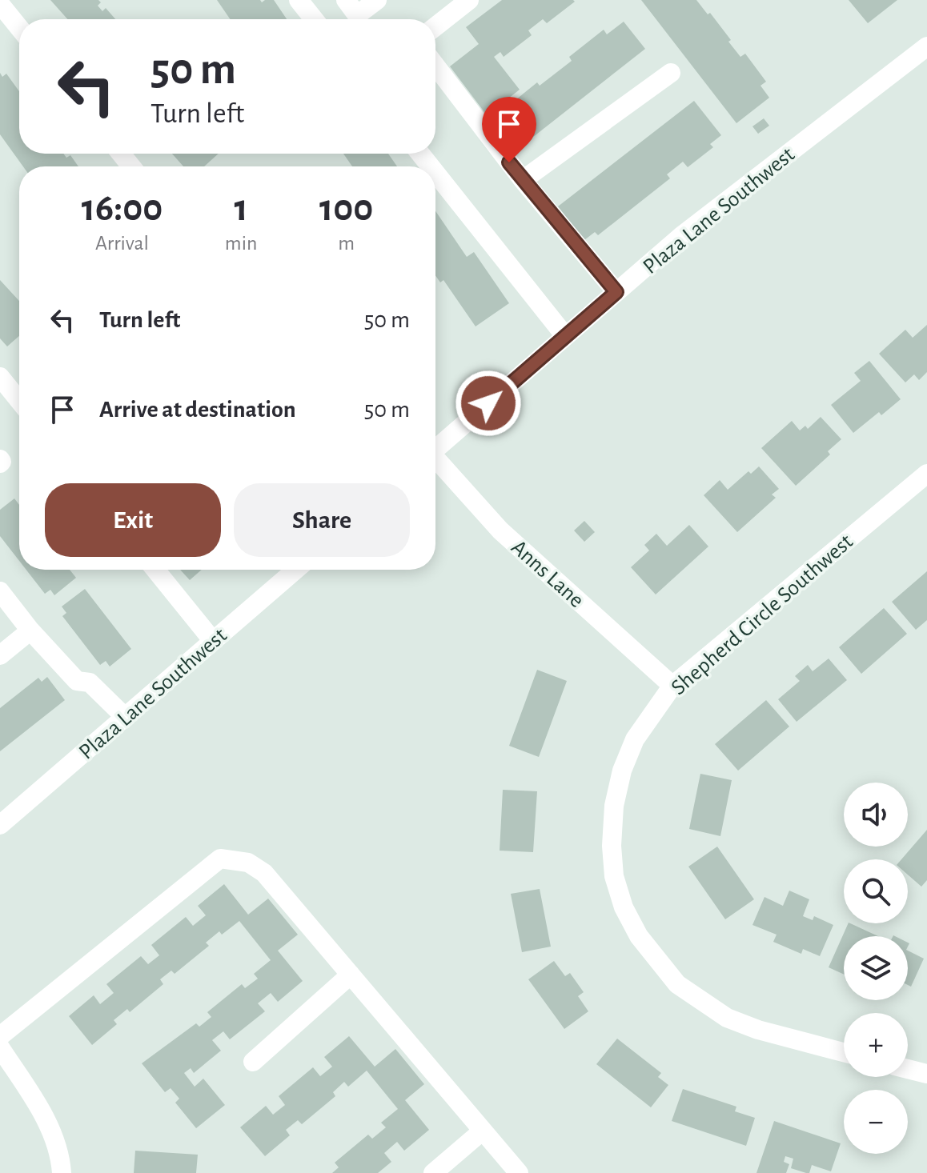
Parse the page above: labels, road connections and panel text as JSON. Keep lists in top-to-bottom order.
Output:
{
  "streets": {
    "street": ["Plaza Lane Southwest", "Anns Lane", "Shepherd Circle Southwest"]
  },
  "crossings": [
    ["Anns Lane", "Shepherd Circle Southwest"]
  ],
  "page": {
    "turn": ["50 m", "Turn left"],
    "eta": [
      "16:00",
      "Arrival",
      "1",
      "min",
      "100",
      "m"
    ],
    "list": [
      {
        "name": "Turn left",
        "value": "50 m"
      },
      {
        "name": "Arrive at destination",
        "value": "50 m"
      }
    ],
    "buttons": ["Exit", "Share"],
    "map_buttons": ["+", "−"]
  }
}
